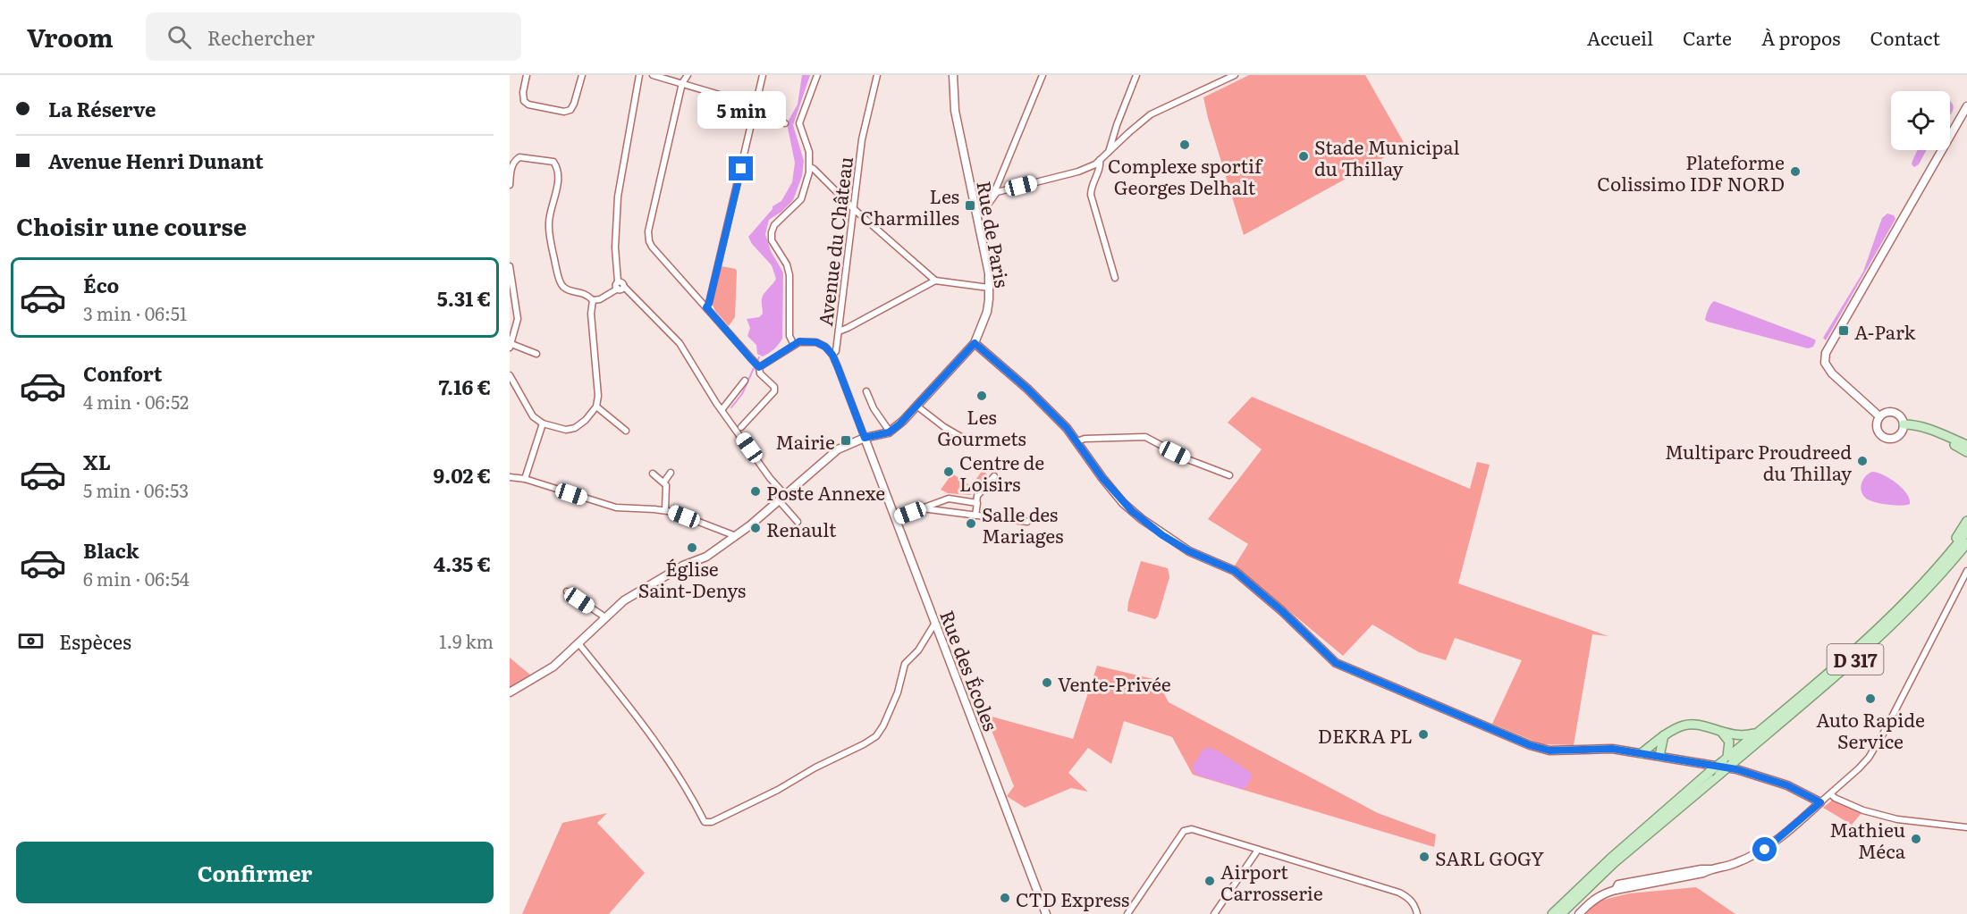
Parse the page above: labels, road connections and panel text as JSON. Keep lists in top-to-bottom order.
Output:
{
  "streets": {
    "main road": ["D 317"],
    "street": ["Rue de Paris", "Avenue du Château", "Rue des Écoles"]
  },
  "crossings": [
    ["Rue de Paris", "Avenue du Château"],
    ["Rue de Paris", "Rue des Écoles"],
    ["Avenue du Château", "Rue des Écoles"]
  ],
  "places": {
    "other": [
      "Complexe sportif Georges Delhalt",
      "Stade Municipal du Thillay",
      "Plateforme Colissimo IDF NORD",
      "Les Gourmets",
      "Multiparc Proudreed du Thillay",
      "Centre de Loisirs",
      "Poste Annexe",
      "Salle des Mariages",
      "Renault",
      "Église Saint-Denys",
      "Vente-Privée",
      "Auto Rapide Service",
      "DEKRA PL",
      "Mathieu Méca",
      "SARL GOGY",
      "Airport Carrosserie",
      "CTD Express"
    ],
    "transit": ["Les Charmilles", "A-Park", "Mairie"]
  },
  "page": {
    "header": "Vroom",
    "search": "Rechercher",
    "nav": [
      "Accueil",
      "Carte",
      "À propos",
      "Contact"
    ],
    "banner": ["La Réserve", "Avenue Henri Dunant"],
    "bubble": "5 min",
    "heading": "Choisir une course",
    "list": [
      {
        "name": "Éco",
        "note": "3 min · 06:51",
        "value": "5.31 €"
      },
      {
        "name": "Confort",
        "note": "4 min · 06:52",
        "value": "7.16 €"
      },
      {
        "name": "XL",
        "note": "5 min · 06:53",
        "value": "9.02 €"
      },
      {
        "name": "Black",
        "note": "6 min · 06:54",
        "value": "4.35 €"
      }
    ],
    "pay": ["Espèces", "1.9 km"],
    "buttons": "Confirmer"
  }
}
